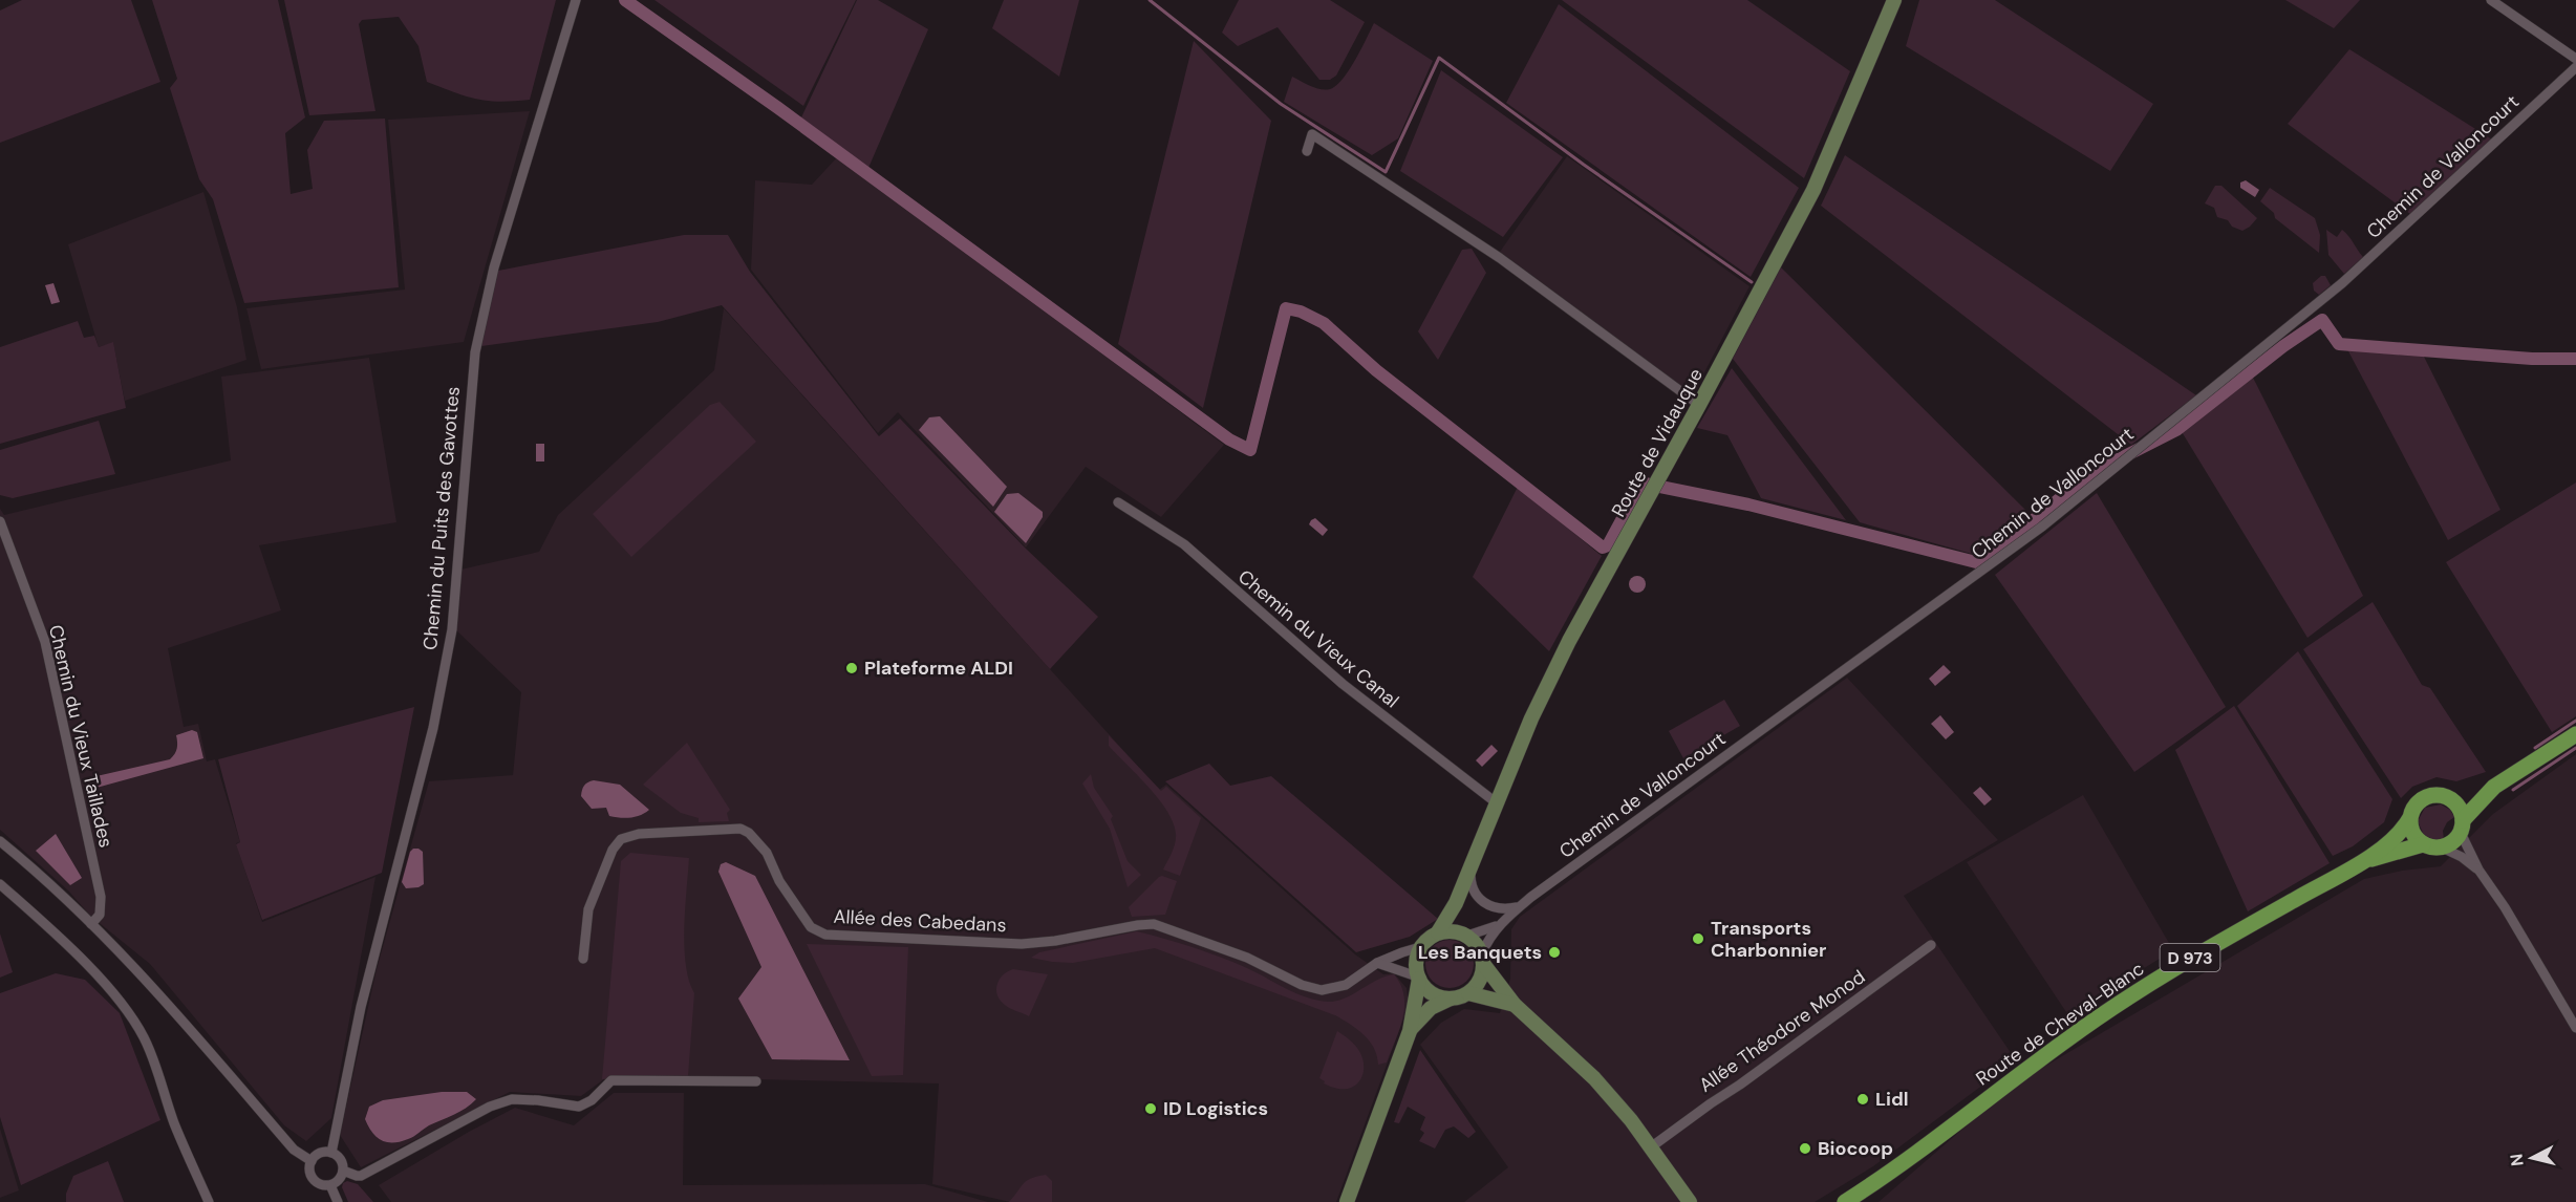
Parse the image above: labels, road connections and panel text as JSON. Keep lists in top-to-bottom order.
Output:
{
  "streets": {
    "main road": ["D 973", "Route de Cheval-Blanc"],
    "street": [
      "Chemin de Valloncourt",
      "Route de Vidauque",
      "Chemin du Puits des Gavottes",
      "Chemin du Vieux Canal",
      "Chemin du Vieux Taillades",
      "Allée des Cabedans",
      "Allée Théodore Monod"
    ]
  },
  "crossings": [
    ["Chemin de Valloncourt", "Route de Vidauque"],
    ["Route de Vidauque", "Chemin du Vieux Canal"],
    ["D 973", "Route de Cheval-Blanc"]
  ],
  "places": [
    "Plateforme ALDI",
    "Transports Charbonnier",
    "Les Banquets",
    "Lidl",
    "ID Logistics",
    "Biocoop"
  ],
  "north": "left"
}
